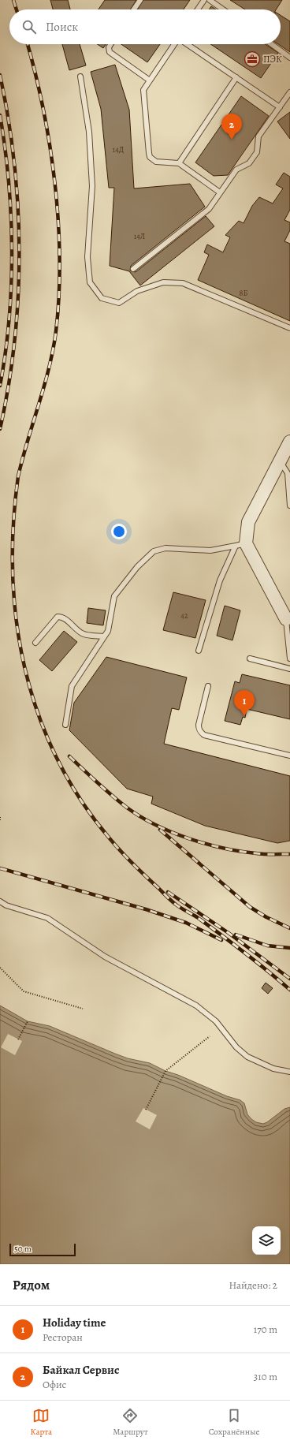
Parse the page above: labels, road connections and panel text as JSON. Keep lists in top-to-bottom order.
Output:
{
  "places": {
    "office": ["ПЭК"]
  },
  "house_numbers": [
    "14Д",
    "14Л",
    "8Б",
    "42"
  ],
  "scale_bar": "50 m",
  "page": {
    "search": "Поиск",
    "pins": ["2", "1"],
    "scale": "50 m",
    "heading": ["Рядом", "Найдено: 2"],
    "list": [
      {
        "mark": "1",
        "name": "Holiday time",
        "note": "Ресторан",
        "value": "170 m"
      },
      {
        "mark": "2",
        "name": "Байкал Сервис",
        "note": "Офис",
        "value": "310 m"
      }
    ],
    "nav": ["Карта", "Маршрут", "Сохранённые"]
  }
}
